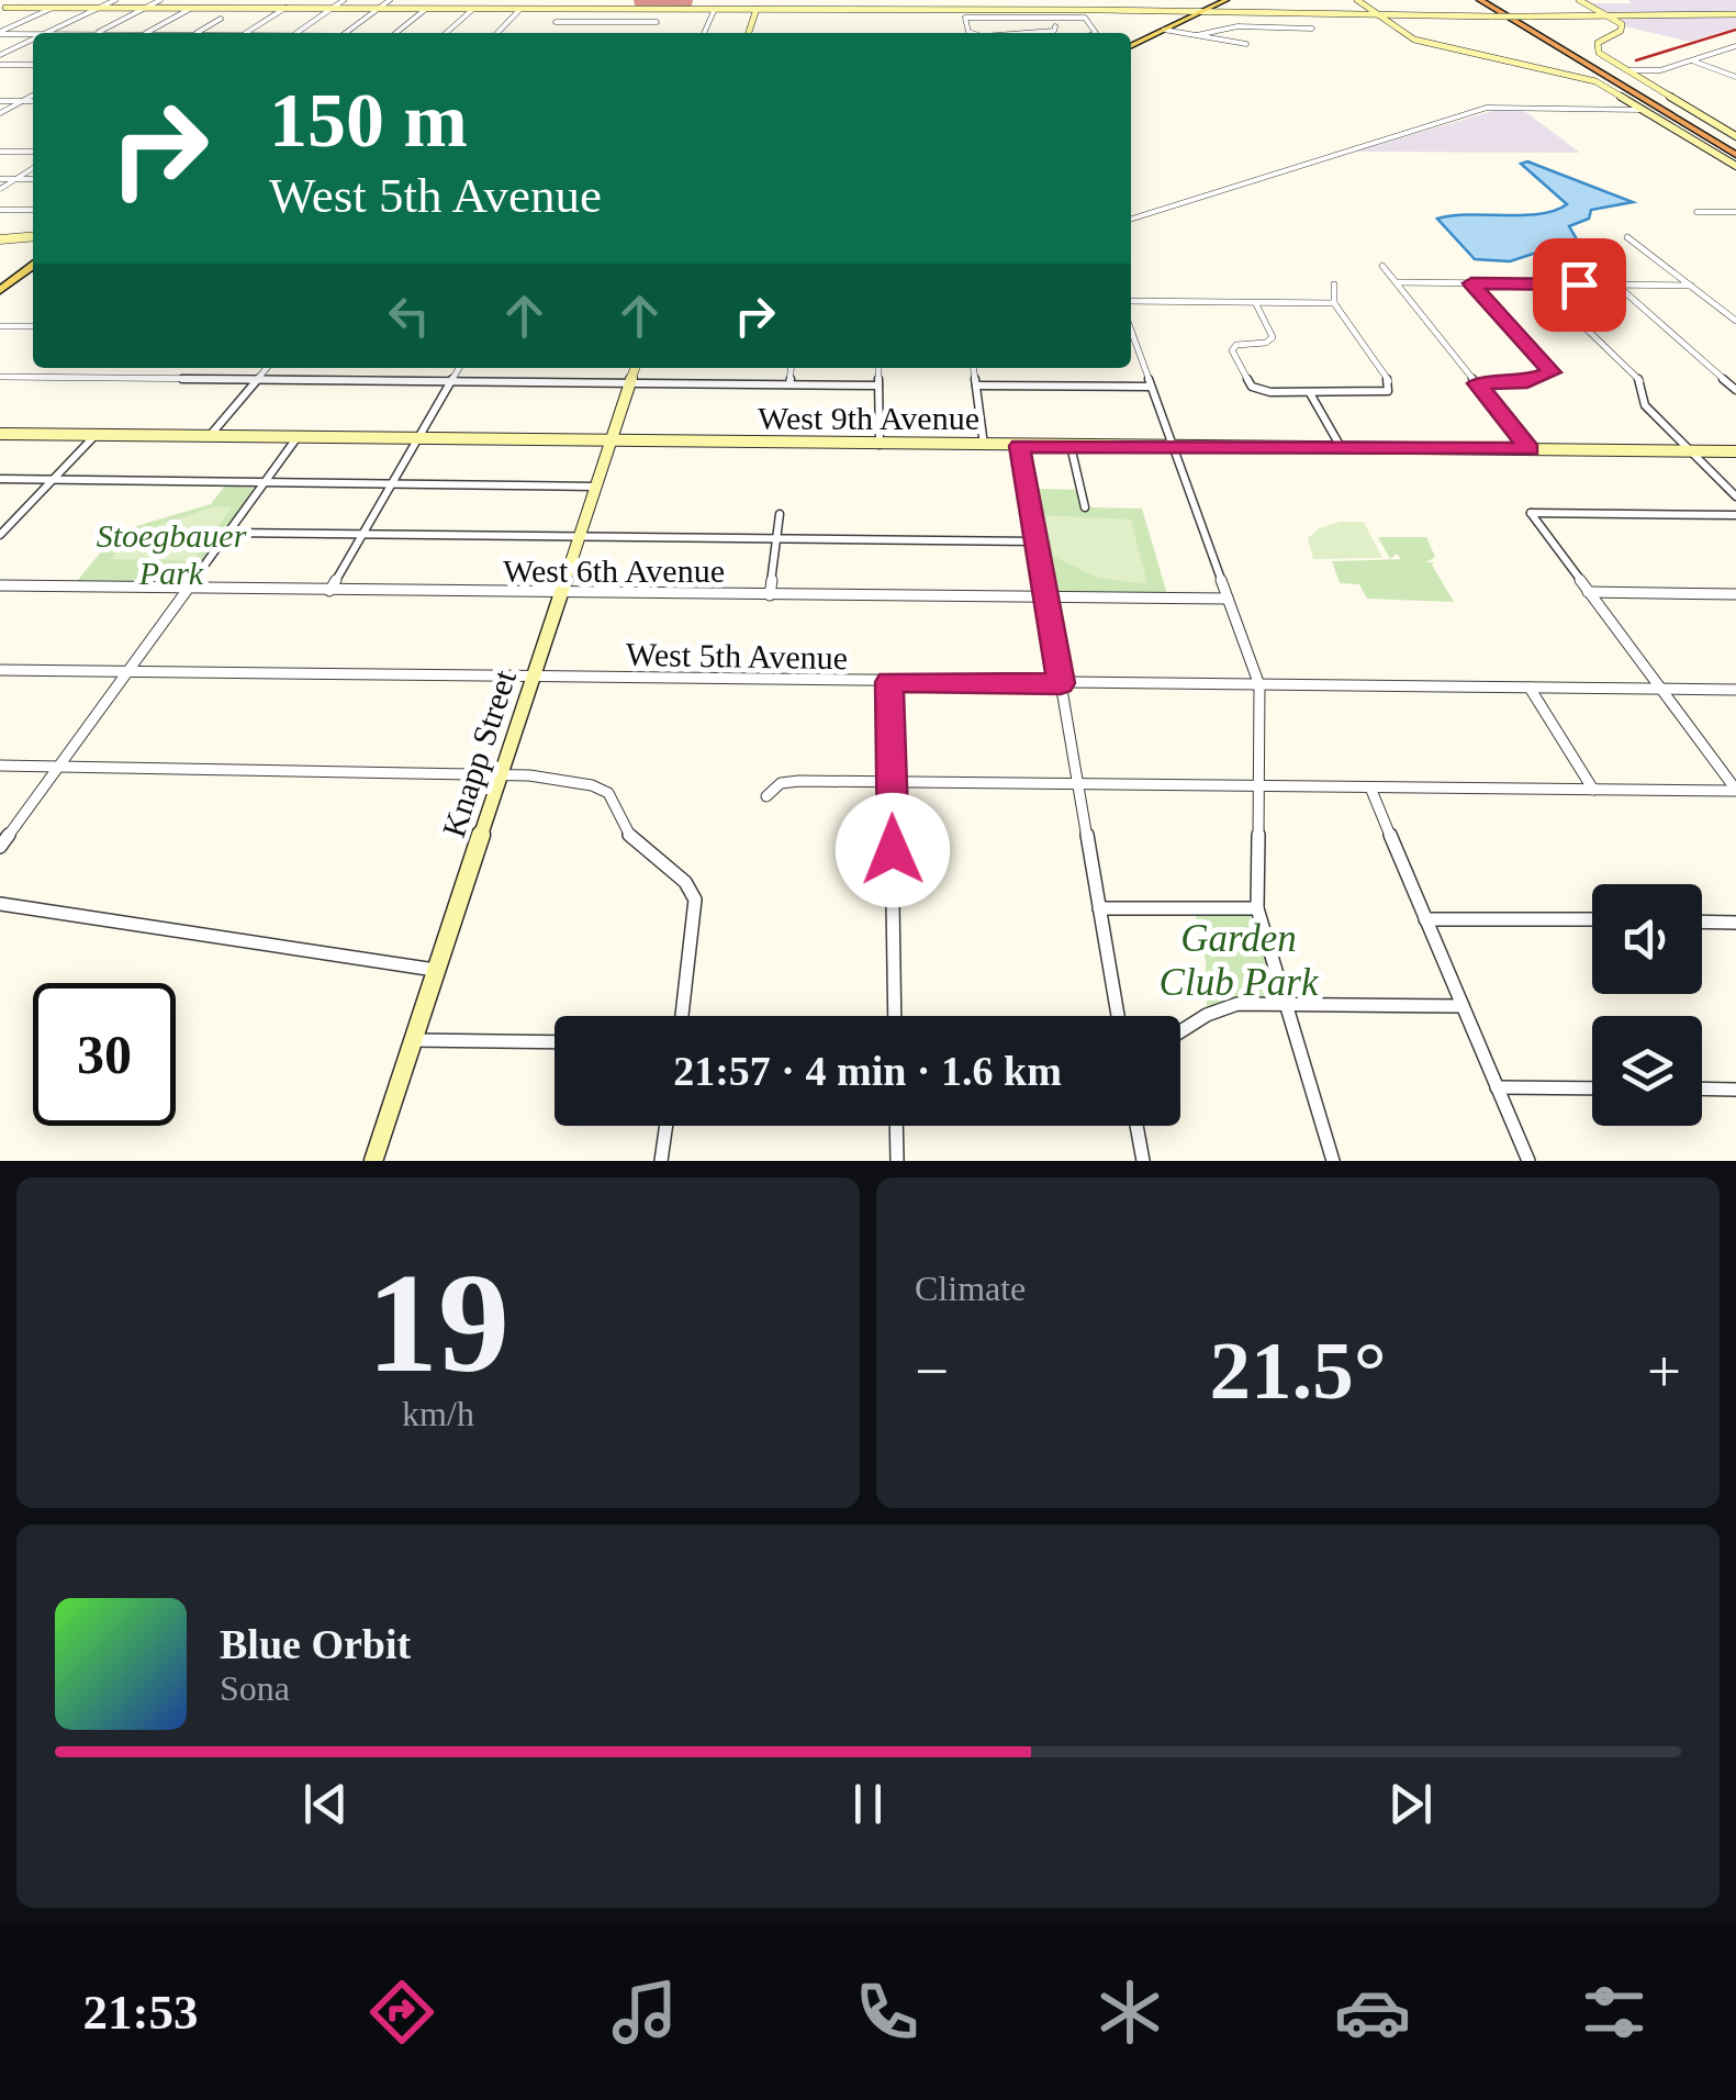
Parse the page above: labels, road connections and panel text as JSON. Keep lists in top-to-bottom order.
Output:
{
  "streets": {
    "main road": ["West 9th Avenue", "Knapp Street"],
    "street": ["West 6th Avenue", "West 5th Avenue"]
  },
  "crossings": [
    ["West 9th Avenue", "Knapp Street"],
    ["West 6th Avenue", "Knapp Street"],
    ["West 5th Avenue", "Knapp Street"]
  ],
  "parks": ["Stoegbauer Park", "Garden Club Park"],
  "page": {
    "turn": ["150 m", "West 5th Avenue"],
    "limit": "30",
    "trip": "21:57 · 4 min · 1.6 km",
    "tile": [
      ["19", "km/h"],
      "Climate"
    ],
    "heat": ["−", "21.5°", "+"],
    "song": ["Blue Orbit", "Sona"],
    "tabs": "21:53"
  }
}
